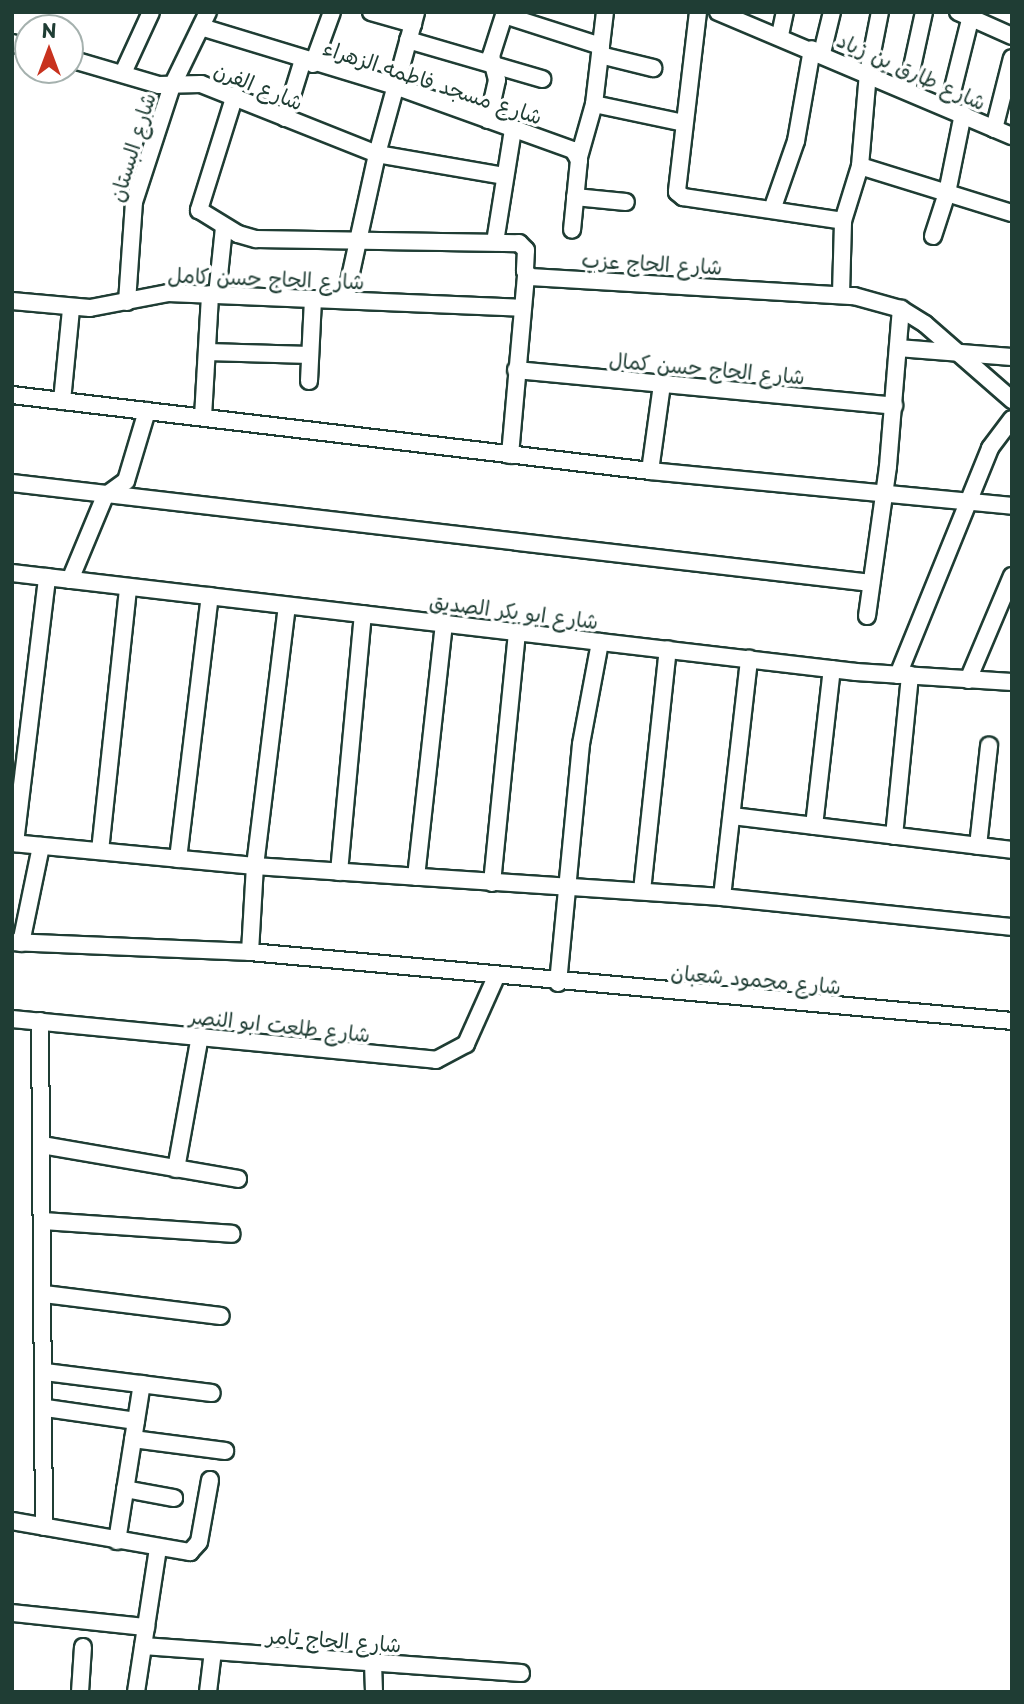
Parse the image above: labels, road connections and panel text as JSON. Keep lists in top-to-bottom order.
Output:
{
  "streets": {
    "street": [
      "شارع طارق بن زياد",
      "شارع مسجد فاطمه الزهراء",
      "شارع الفرن",
      "شارع البستان",
      "شارع الحاج عزب",
      "شارع الحاج حسن كامل",
      "شارع الحاج حسن كمال",
      "شارع ابو بكر الصديق",
      "شارع محمود شعبان",
      "شارع طلعت ابو النصر",
      "شارع الحاج تامر"
    ]
  },
  "crossings": [
    ["شارع مسجد فاطمه الزهراء", "شارع البستان"],
    ["شارع الفرن", "شارع البستان"],
    ["شارع البستان", "شارع الحاج حسن كامل"],
    ["شارع محمود شعبان", "شارع طلعت ابو النصر"]
  ],
  "north": "top"
}
